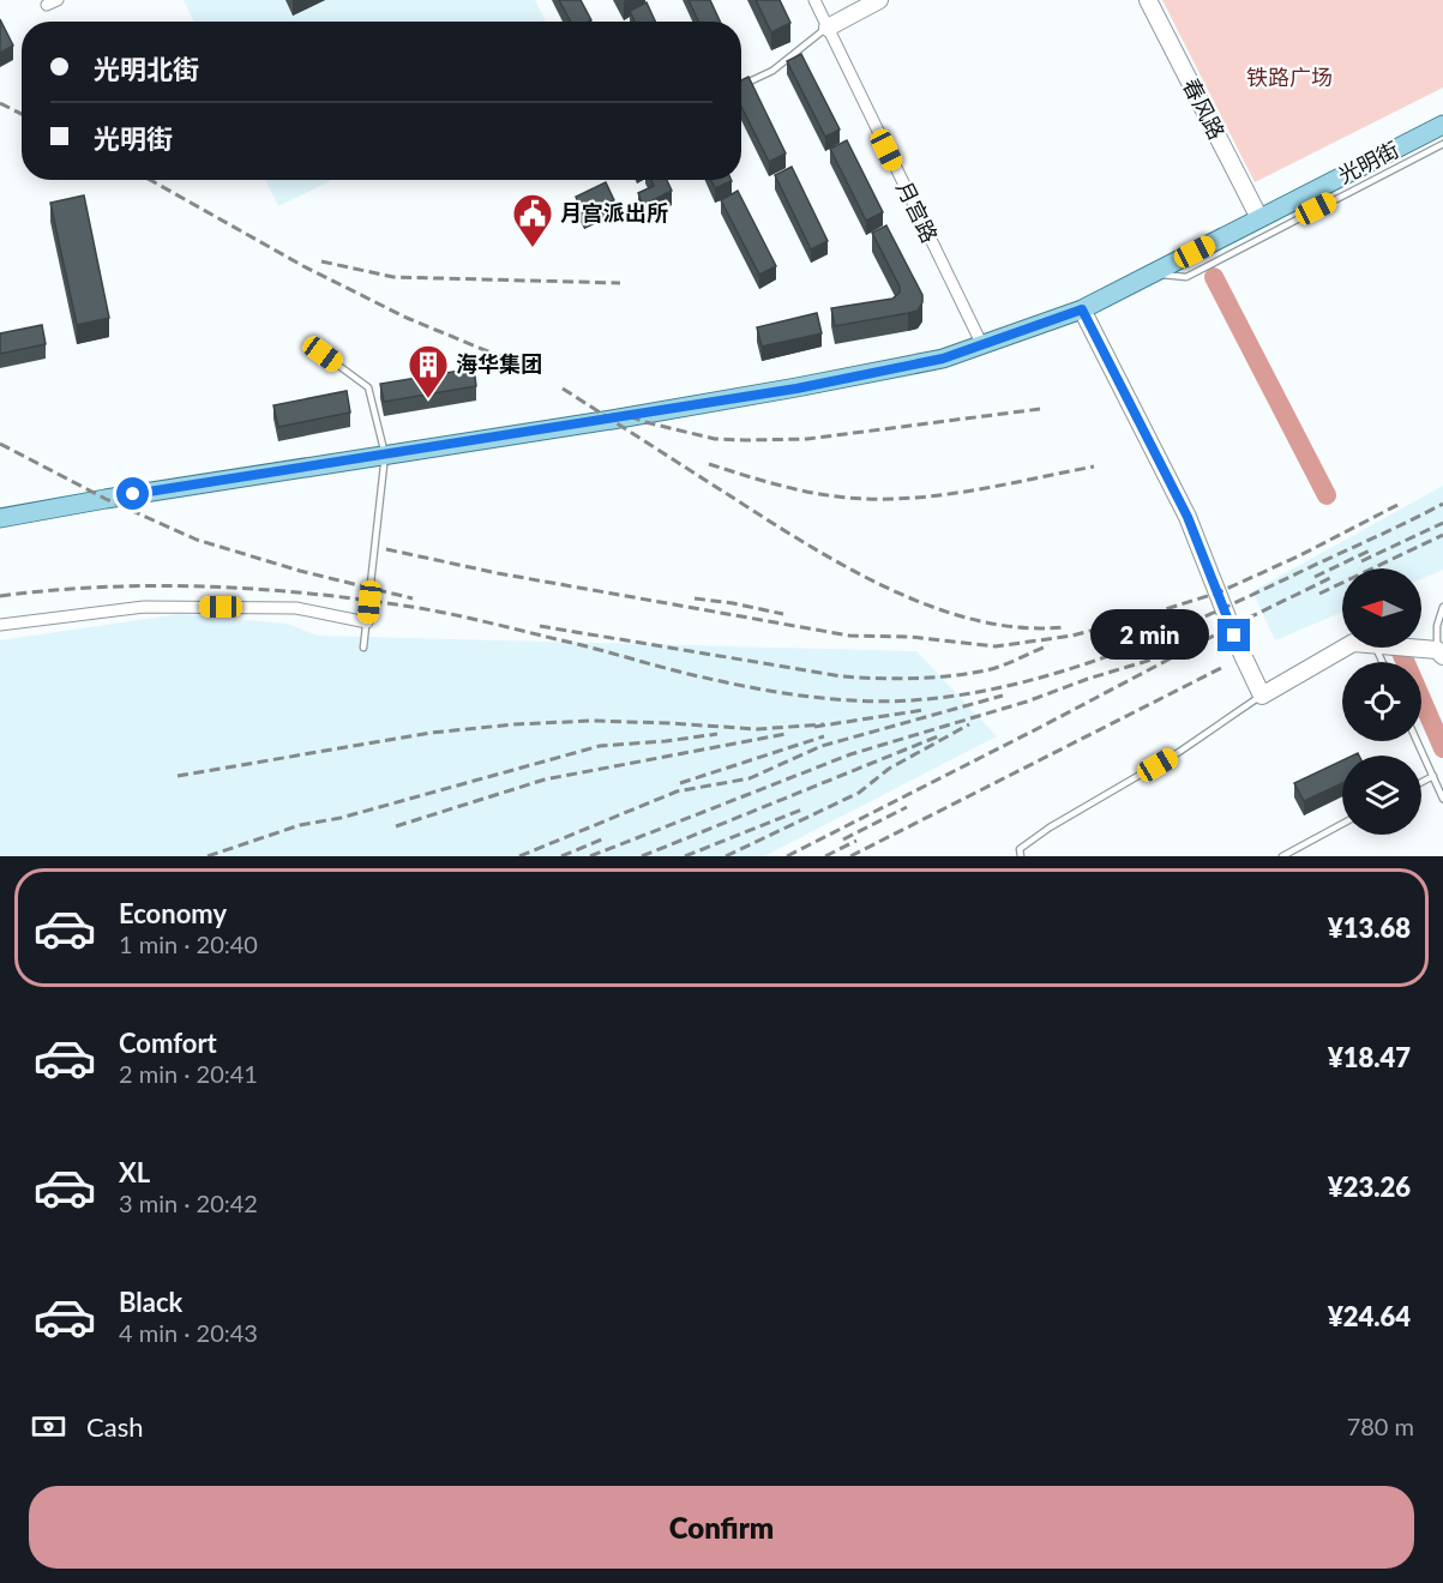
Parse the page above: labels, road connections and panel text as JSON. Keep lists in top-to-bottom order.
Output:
{
  "streets": {
    "main road": ["光明街"],
    "street": ["春风路", "月宫路"]
  },
  "crossings": [
    ["春风路", "光明街"],
    ["光明街", "月宫路"]
  ],
  "parks": ["铁路广场"],
  "places": {
    "public building": ["月宫派出所"],
    "building": ["海华集团"]
  },
  "north": "left",
  "page": {
    "banner": ["光明北街", "光明街"],
    "bubble": "2 min",
    "list": [
      {
        "name": "Economy",
        "note": "1 min · 20:40",
        "value": "¥13.68"
      },
      {
        "name": "Comfort",
        "note": "2 min · 20:41",
        "value": "¥18.47"
      },
      {
        "name": "XL",
        "note": "3 min · 20:42",
        "value": "¥23.26"
      },
      {
        "name": "Black",
        "note": "4 min · 20:43",
        "value": "¥24.64"
      }
    ],
    "pay": ["Cash", "780 m"],
    "buttons": "Confirm"
  }
}
